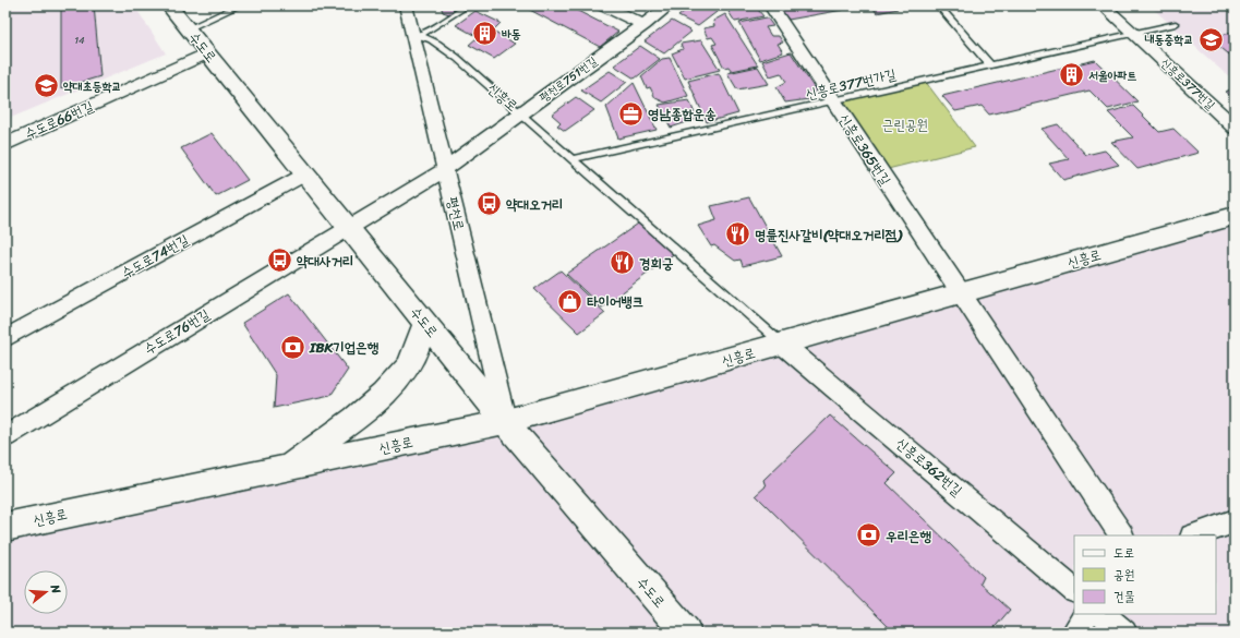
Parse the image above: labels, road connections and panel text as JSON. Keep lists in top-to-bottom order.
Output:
{
  "streets": {
    "street": [
      "수도로",
      "평천로751번길",
      "신흥로377번길",
      "신흥로",
      "수도로66번길",
      "신흥로365번길",
      "평천로",
      "수도로74번길",
      "수도로76번길",
      "신흥로362번길"
    ],
    "lane": ["신흥로377번가길"]
  },
  "crossings": [
    ["수도로", "신흥로"],
    ["수도로", "수도로66번길"],
    ["수도로", "평천로"],
    ["수도로", "수도로74번길"],
    ["수도로", "수도로76번길"],
    ["평천로751번길", "신흥로"],
    ["평천로751번길", "평천로"],
    ["평천로751번길", "수도로76번길"],
    ["신흥로377번가길", "신흥로377번길"],
    ["신흥로377번가길", "신흥로"],
    ["신흥로377번가길", "신흥로365번길"],
    ["신흥로", "신흥로365번길"],
    ["신흥로", "평천로"],
    ["신흥로", "신흥로362번길"],
    ["평천로", "수도로76번길"]
  ],
  "parks": ["근린공원"],
  "places": {
    "building": ["바동", "서울아파트"],
    "school or university": ["내동중학교", "약대초등학교"],
    "office": ["영남종합운송"],
    "bus stop": ["약대오거리", "약대사거리"],
    "restaurant": ["명륜진사갈비(약대오거리점)", "경희궁"],
    "shop": ["타이어뱅크"],
    "bank": ["IBK기업은행", "우리은행"]
  },
  "house_numbers": ["14"],
  "legend": ["도로", "공원", "건물"],
  "north": "right"
}
